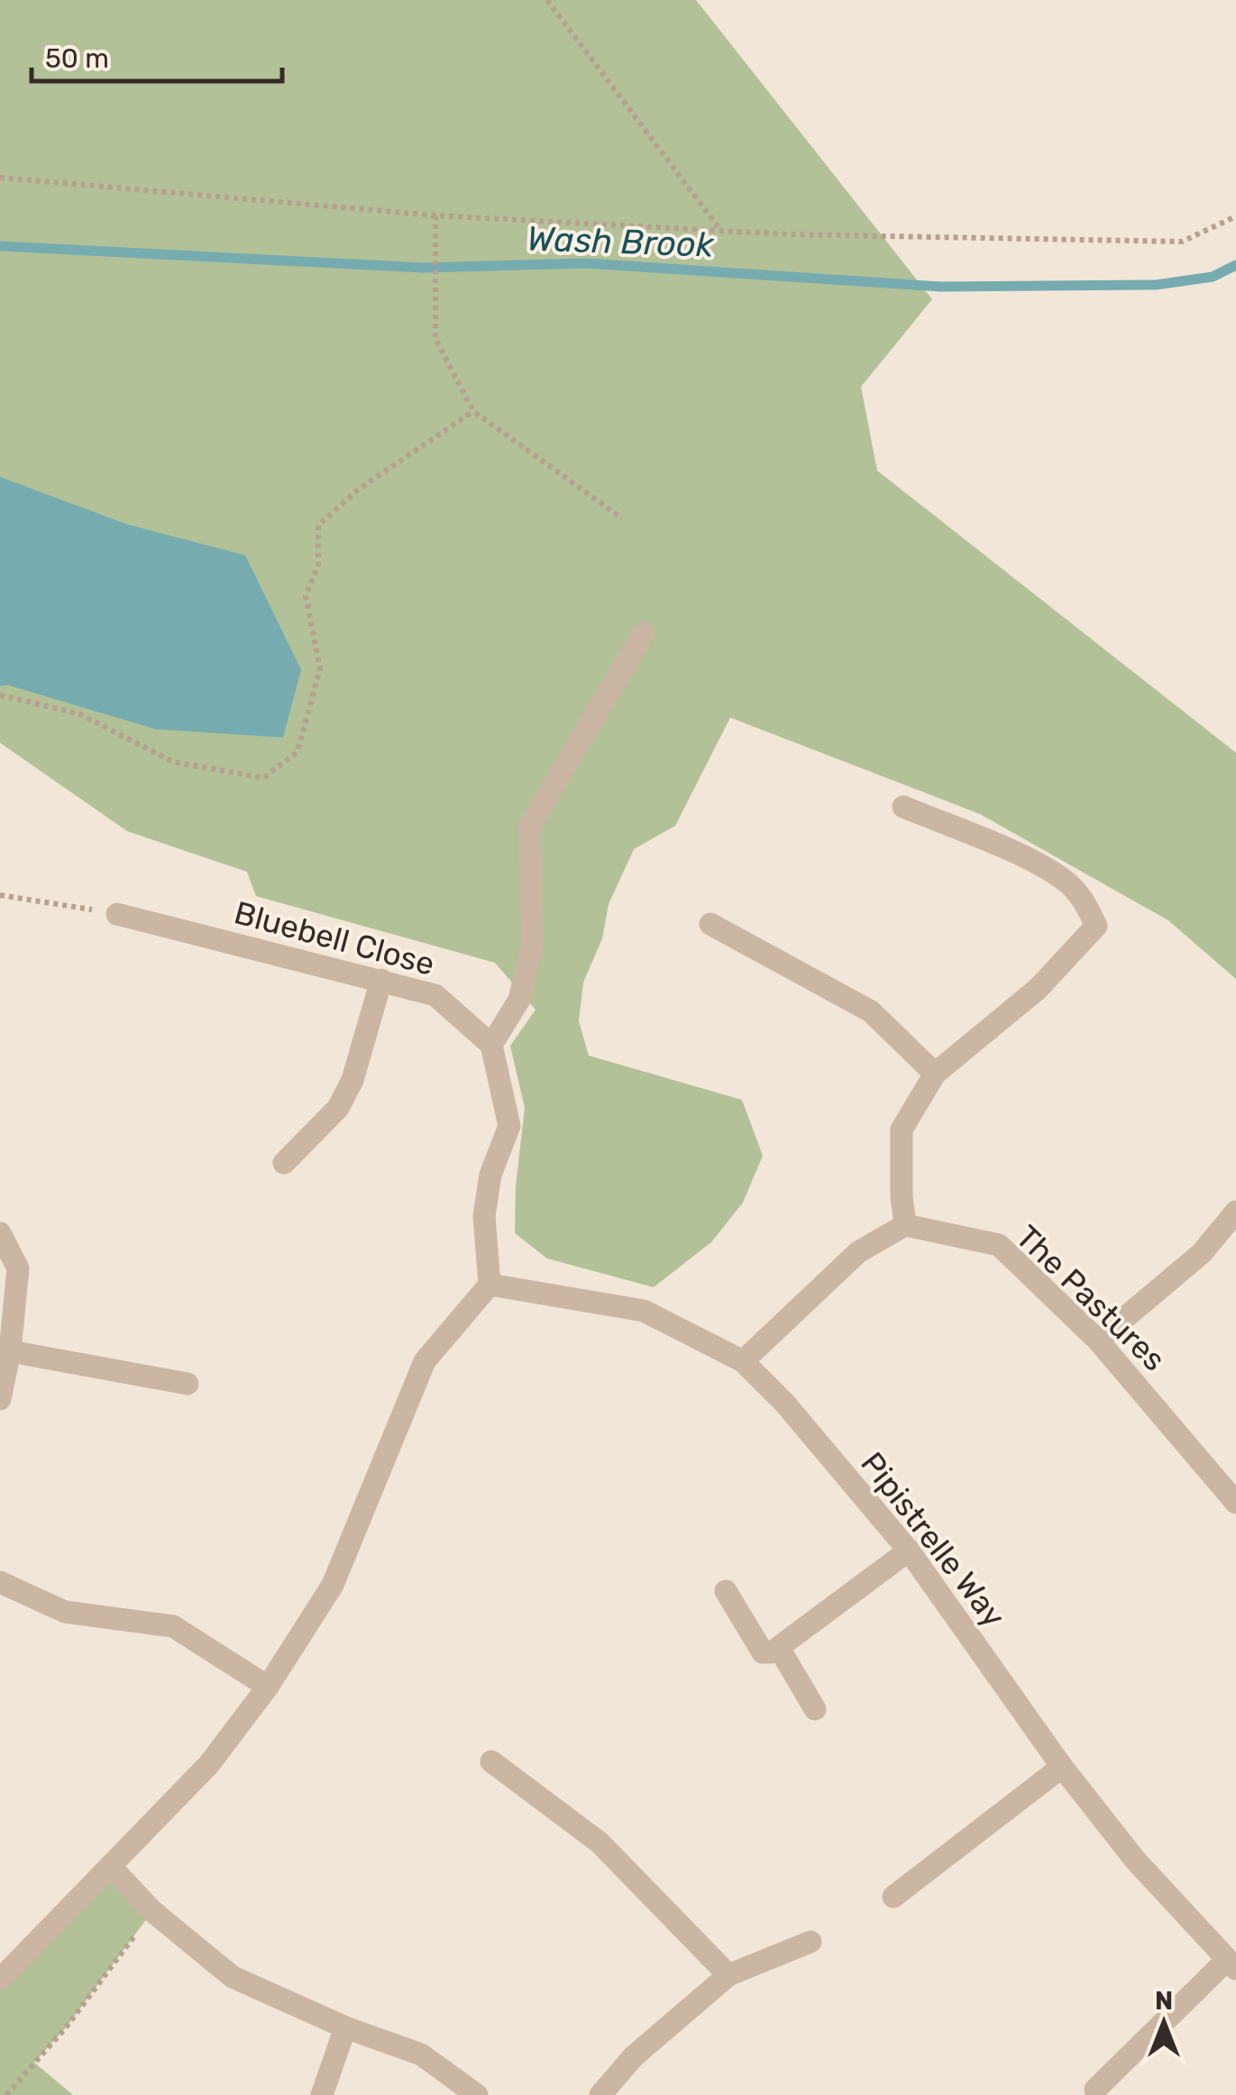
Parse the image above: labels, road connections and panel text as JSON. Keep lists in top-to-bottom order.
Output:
{
  "streets": {
    "street": ["Bluebell Close", "The Pastures", "Pipistrelle Way"]
  },
  "water": ["Wash Brook"],
  "scale_bar": "50 m",
  "north": "top"
}
